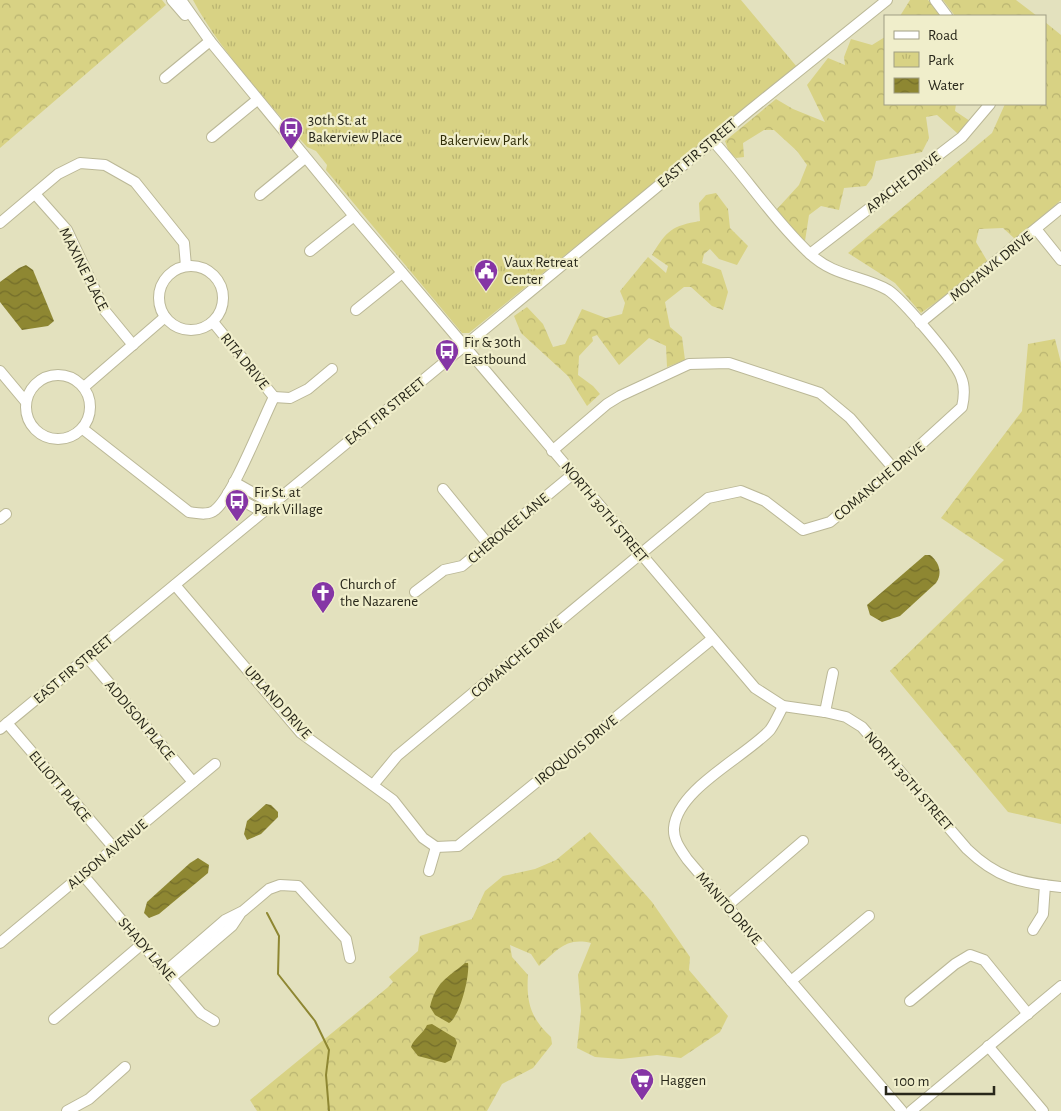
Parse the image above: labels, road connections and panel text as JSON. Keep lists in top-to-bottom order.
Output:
{
  "streets": {
    "street": [
      "EAST FIR STREET",
      "APACHE DRIVE",
      "MOHAWK DRIVE",
      "MAXINE PLACE",
      "RITA DRIVE",
      "COMANCHE DRIVE",
      "NORTH 30TH STREET",
      "CHEROKEE LANE",
      "UPLAND DRIVE",
      "ADDISON PLACE",
      "IROQUOIS DRIVE",
      "ELLIOTT PLACE",
      "ALISON AVENUE",
      "MANITO DRIVE",
      "SHADY LANE"
    ]
  },
  "crossings": [
    ["EAST FIR STREET", "COMANCHE DRIVE"],
    ["EAST FIR STREET", "NORTH 30TH STREET"],
    ["EAST FIR STREET", "UPLAND DRIVE"],
    ["EAST FIR STREET", "ADDISON PLACE"],
    ["EAST FIR STREET", "ELLIOTT PLACE"],
    ["APACHE DRIVE", "COMANCHE DRIVE"],
    ["MOHAWK DRIVE", "COMANCHE DRIVE"],
    ["COMANCHE DRIVE", "NORTH 30TH STREET"],
    ["COMANCHE DRIVE", "UPLAND DRIVE"],
    ["NORTH 30TH STREET", "CHEROKEE LANE"],
    ["NORTH 30TH STREET", "IROQUOIS DRIVE"],
    ["NORTH 30TH STREET", "MANITO DRIVE"],
    ["UPLAND DRIVE", "IROQUOIS DRIVE"],
    ["ADDISON PLACE", "ALISON AVENUE"],
    ["ELLIOTT PLACE", "ALISON AVENUE"],
    ["ALISON AVENUE", "SHADY LANE"]
  ],
  "parks": ["Bakerview Park"],
  "places": {
    "bus stop": ["30th St. at Bakerview Place", "Fir & 30th Eastbound", "Fir St. at Park Village"],
    "public building": ["Vaux Retreat Center"],
    "church": ["Church of the Nazarene"],
    "supermarket": ["Haggen"]
  },
  "legend": ["Road", "Park", "Water"],
  "scale_bar": "100 m"
}
